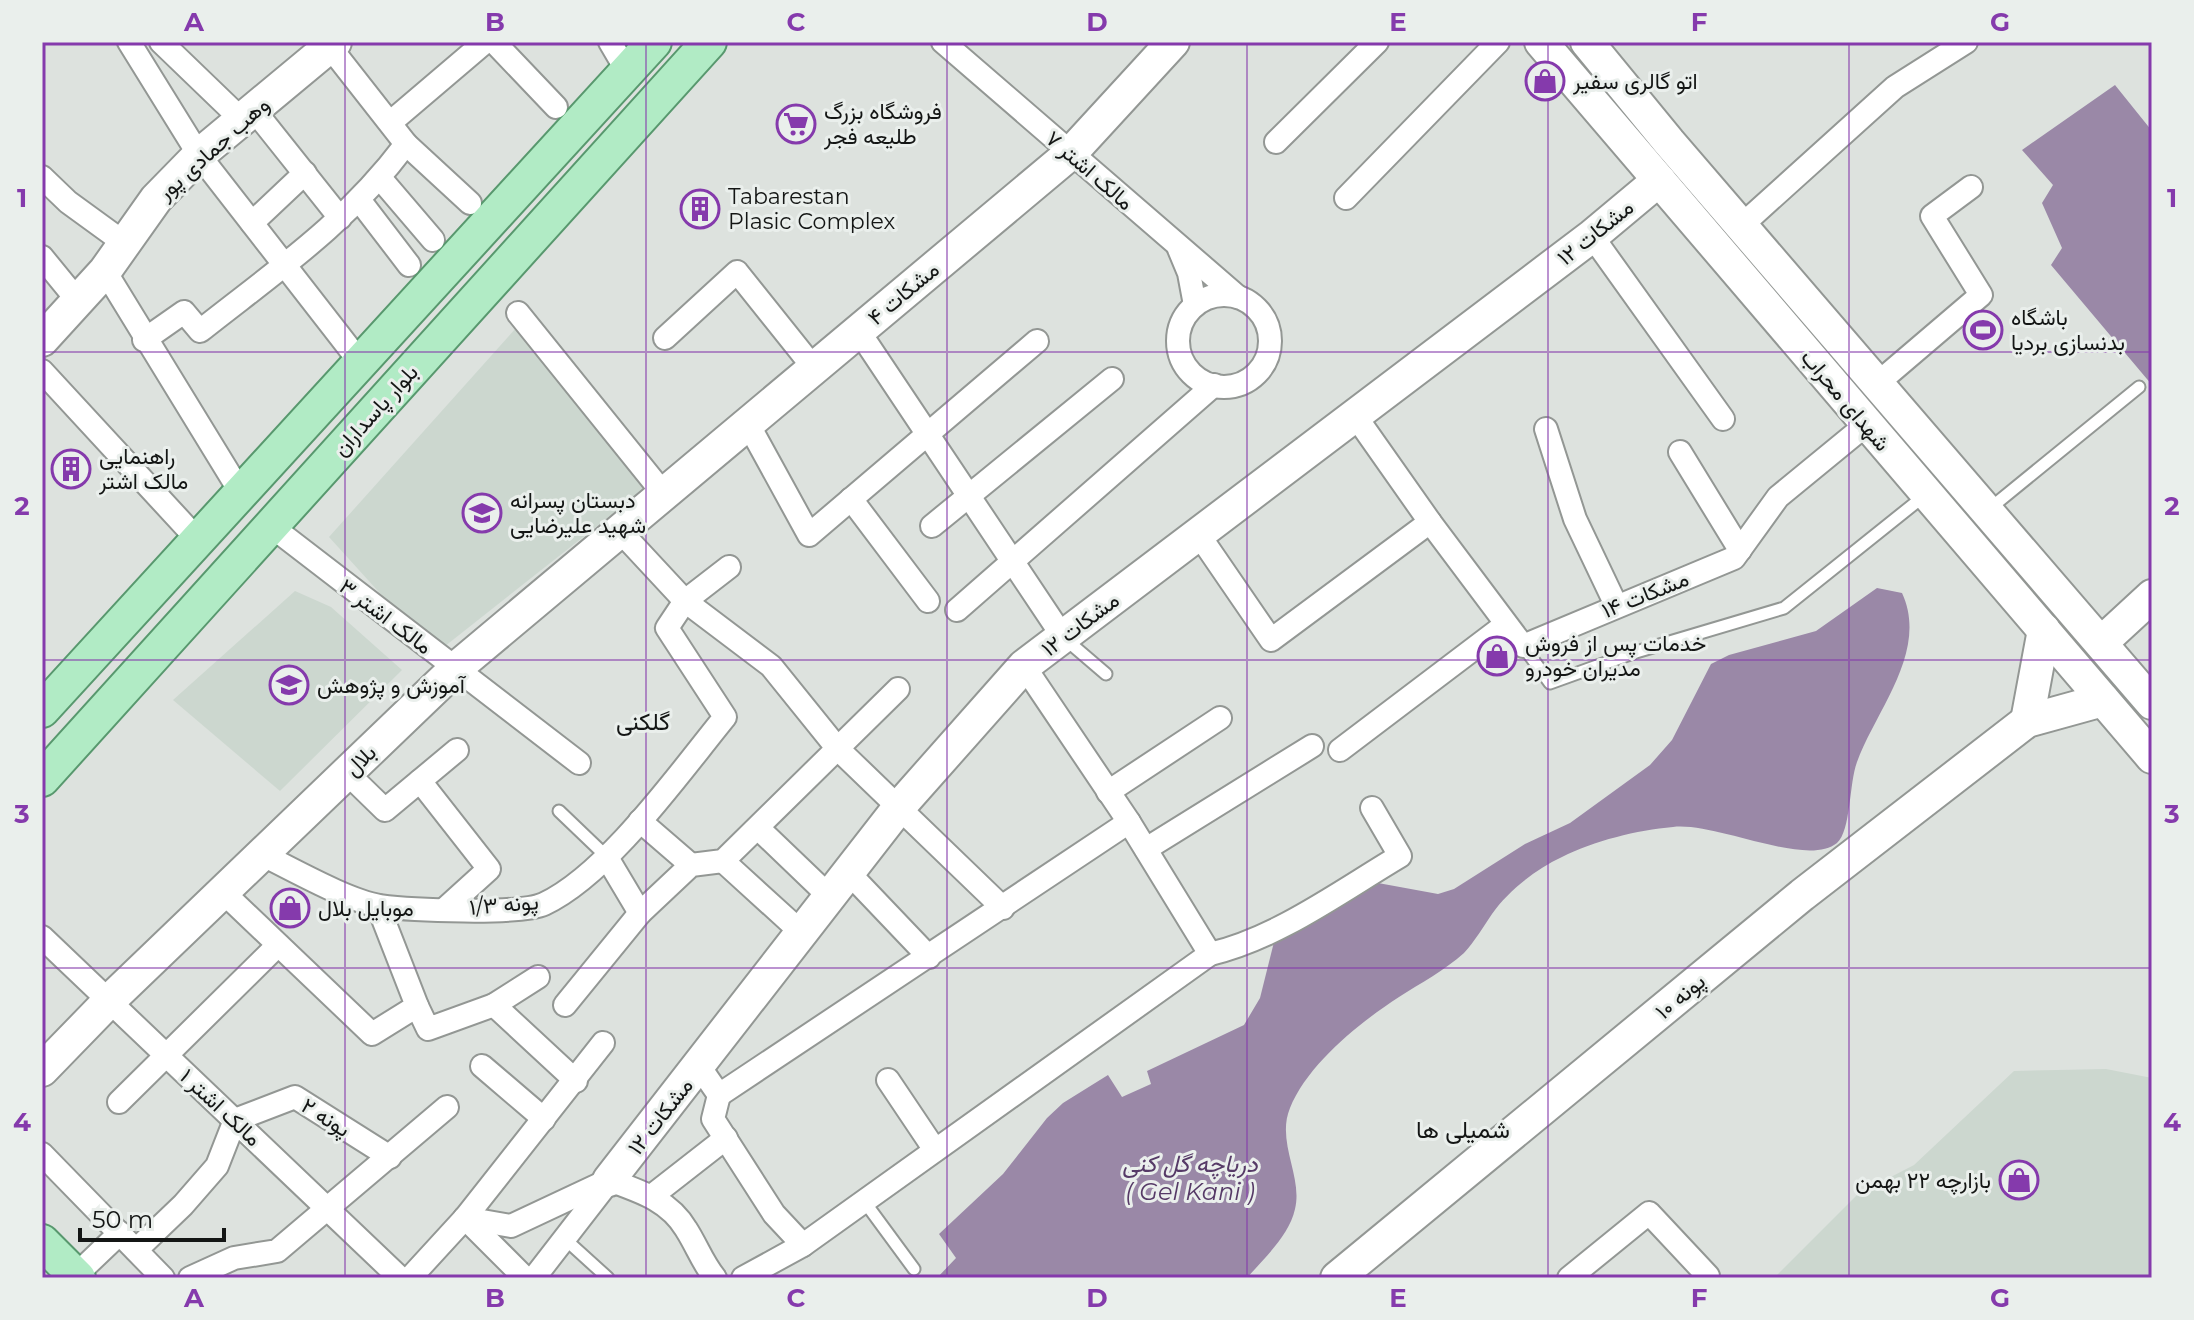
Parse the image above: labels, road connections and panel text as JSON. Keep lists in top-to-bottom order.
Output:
{
  "streets": {
    "main road": ["بلوار پاسداران"],
    "street": [
      "وهب جمادی پور",
      "مالک اشتر ۷",
      "مشکات ۱۲",
      "مشکات ۴",
      "شهدای محراب",
      "مشکات ۱۴",
      "مالک اشتر ۳",
      "بلال",
      "پونه ۱/۳",
      "پونه ۱۰",
      "مالک اشتر ۱",
      "پونه ۲"
    ]
  },
  "crossings": [
    ["مالک اشتر ۷", "مشکات ۴"],
    ["مشکات ۱۲", "شهدای محراب"],
    ["مشکات ۴", "بلال"],
    ["شهدای محراب", "مشکات ۱۴"],
    ["بلوار پاسداران", "مالک اشتر ۳"],
    ["مالک اشتر ۳", "بلال"],
    ["بلال", "پونه ۱/۳"],
    ["بلال", "مالک اشتر ۱"],
    ["مالک اشتر ۱", "پونه ۲"]
  ],
  "districts": ["گلکنی", "شمیلی ها"],
  "water": ["دریاچه گل کنی ( Gel Kani )"],
  "places": {
    "shop": [
      "اتو گالری سفیر",
      "خدمات پس از فروش مدیران خودرو",
      "موبایل بلال",
      "بازارچه ۲۲ بهمن"
    ],
    "supermarket": ["فروشگاه بزرگ طلیعه فجر"],
    "building": ["Tabarestan Plasic Complex", "راهنمایی مالک اشتر"],
    "sports": ["باشگاه بدنسازی بردیا"],
    "school or university": ["دبستان پسرانه شهید علیرضایی", "آموزش و پژوهش"]
  },
  "scale_bar": "50 m",
  "grid": {
    "columns": [
      "A",
      "B",
      "C",
      "D",
      "E",
      "F",
      "G"
    ],
    "rows": [
      "1",
      "2",
      "3",
      "4"
    ]
  }
}
